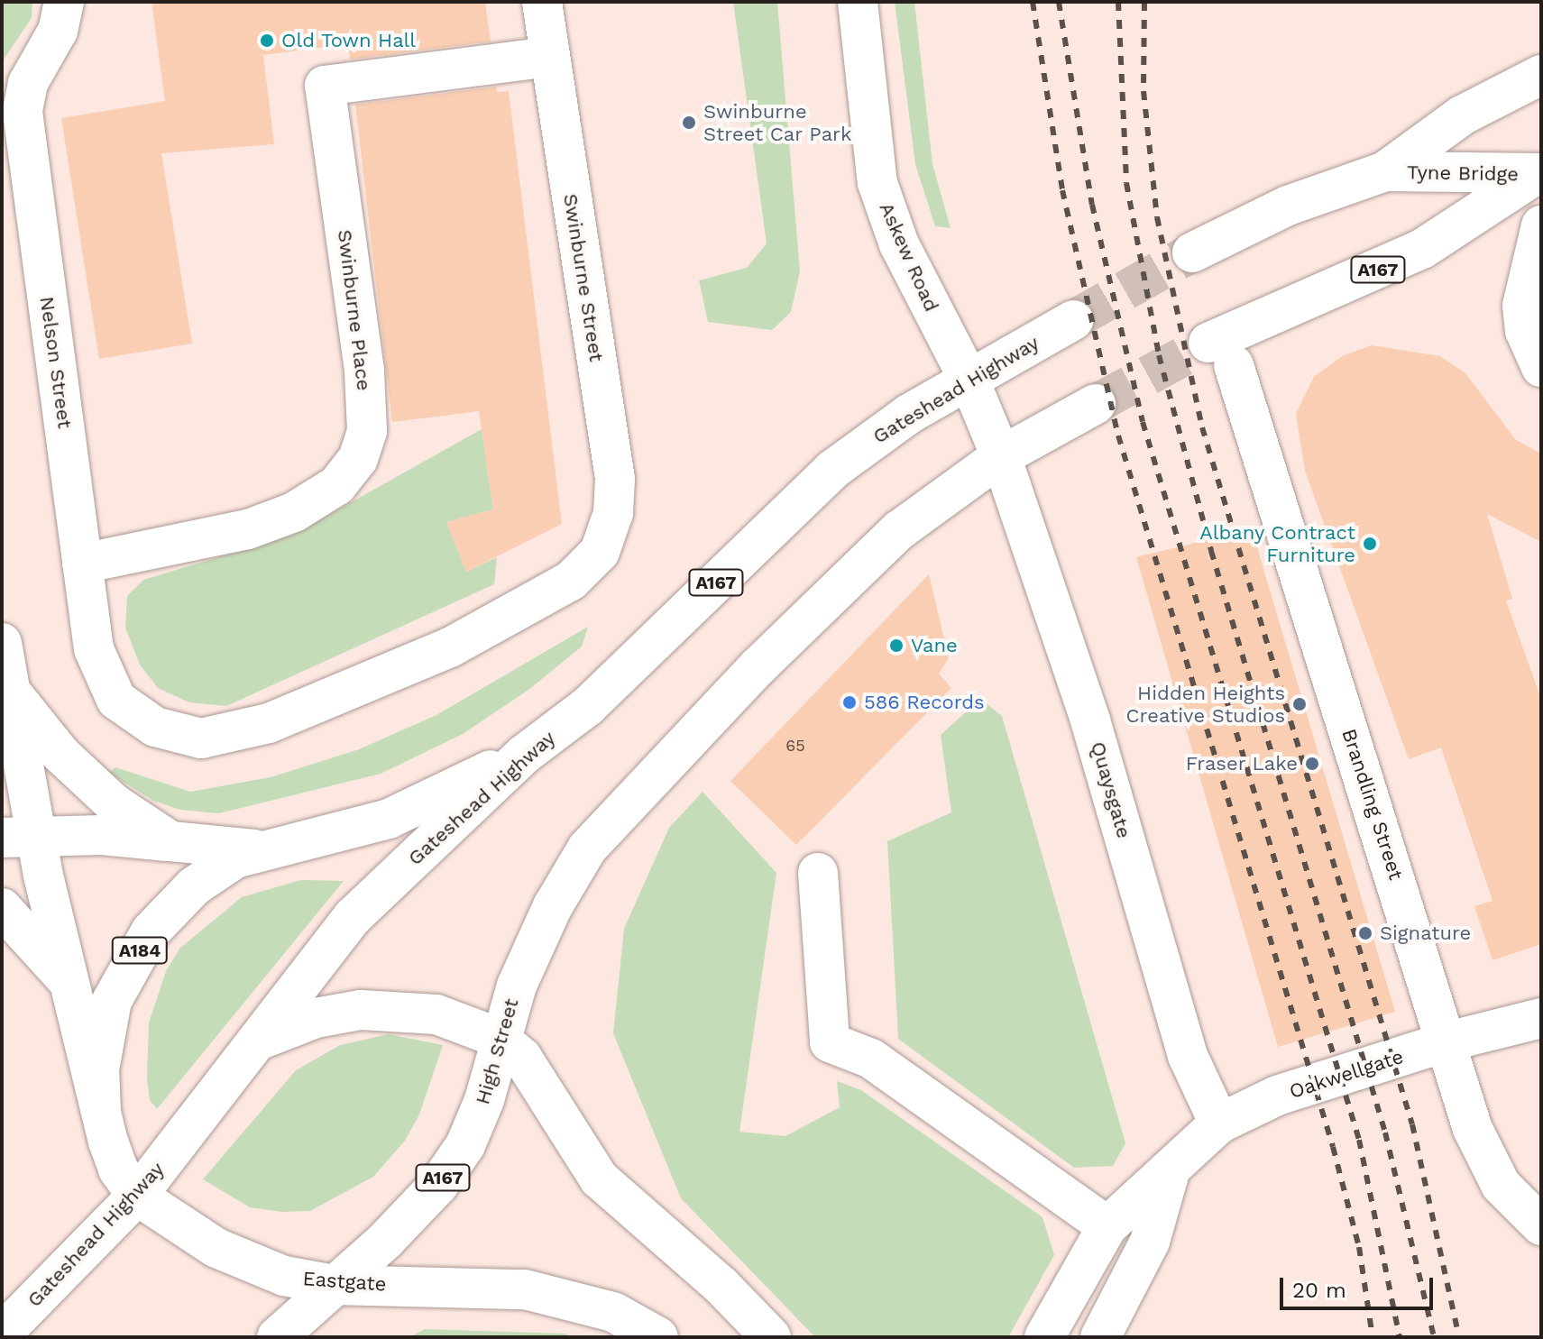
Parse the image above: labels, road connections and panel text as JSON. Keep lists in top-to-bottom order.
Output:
{
  "streets": {
    "main road": [
      "Tyne Bridge",
      "Askew Road",
      "A167",
      "Swinburne Street",
      "Swinburne Place",
      "Nelson Street",
      "Gateshead Highway",
      "Quaysgate",
      "Brandling Street",
      "A184",
      "High Street",
      "Oakwellgate",
      "Eastgate"
    ]
  },
  "crossings": [
    ["Tyne Bridge", "A167"],
    ["Tyne Bridge", "Brandling Street"],
    ["Askew Road", "A167"],
    ["Askew Road", "Gateshead Highway"],
    ["Askew Road", "Quaysgate"],
    ["Askew Road", "High Street"],
    ["A167", "Quaysgate"],
    ["A167", "High Street"],
    ["A167", "Eastgate"],
    ["Swinburne Street", "Swinburne Place"],
    ["Swinburne Street", "Nelson Street"],
    ["Swinburne Place", "Nelson Street"],
    ["Gateshead Highway", "A184"],
    ["Gateshead Highway", "Eastgate"],
    ["Quaysgate", "High Street"],
    ["Quaysgate", "Oakwellgate"],
    ["Brandling Street", "Oakwellgate"],
    ["A184", "Eastgate"],
    ["High Street", "Eastgate"]
  ],
  "places": [
    "Old Town Hall",
    "Swinburne Street Car Park",
    "Albany Contract Furniture",
    "Vane",
    "586 Records",
    "Hidden Heights Creative Studios",
    "Fraser Lake",
    "Signature"
  ],
  "house_numbers": ["65"],
  "scale_bar": "20 m"
}
